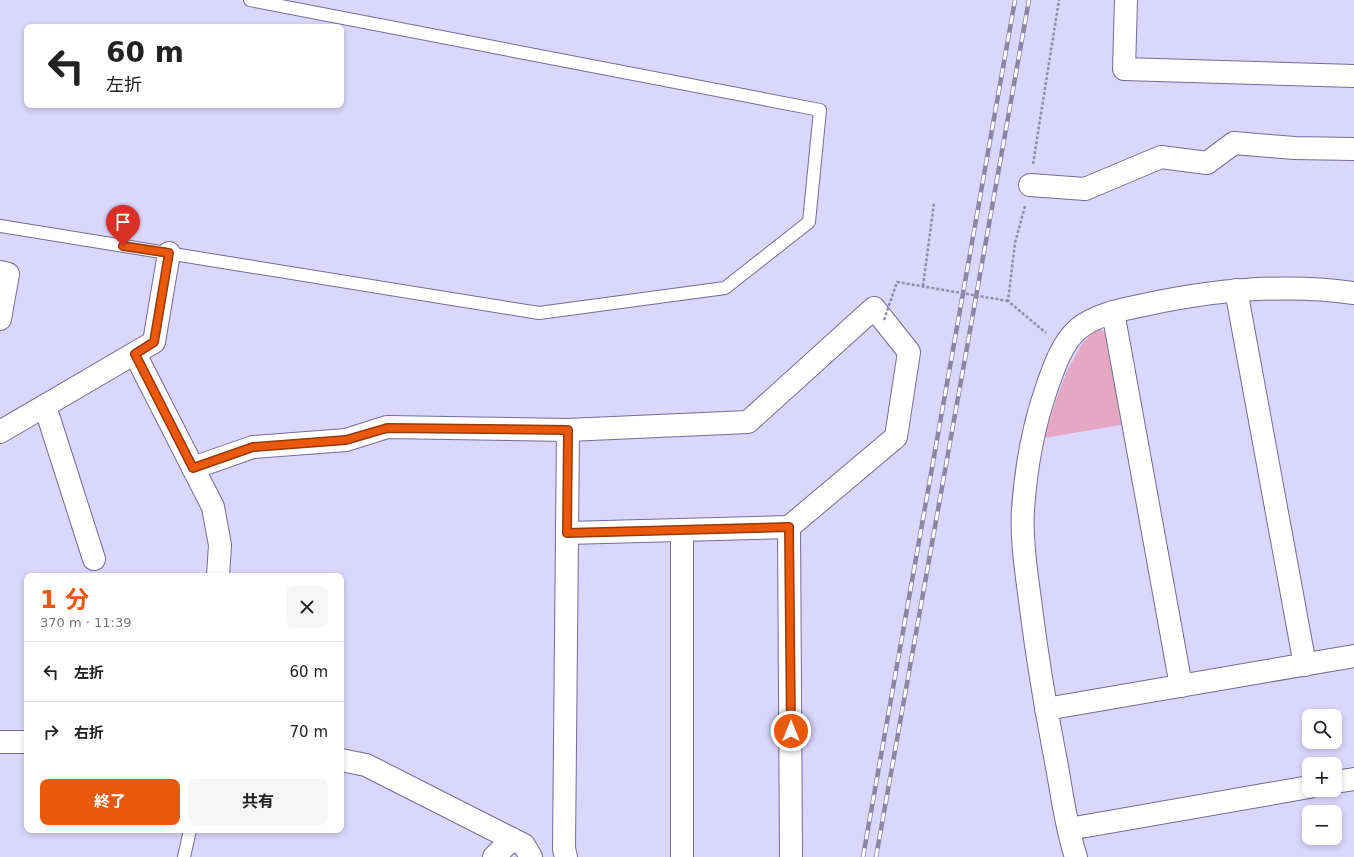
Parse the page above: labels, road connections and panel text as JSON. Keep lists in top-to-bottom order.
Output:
{
  "page": {
    "turn": ["60 m", "左折"],
    "heading": ["1 分", "370 m · 11:39"],
    "list": [
      {
        "name": "左折",
        "value": "60 m"
      },
      {
        "name": "右折",
        "value": "70 m"
      }
    ],
    "map_buttons": ["+", "−"],
    "buttons": ["終了", "共有"]
  }
}
